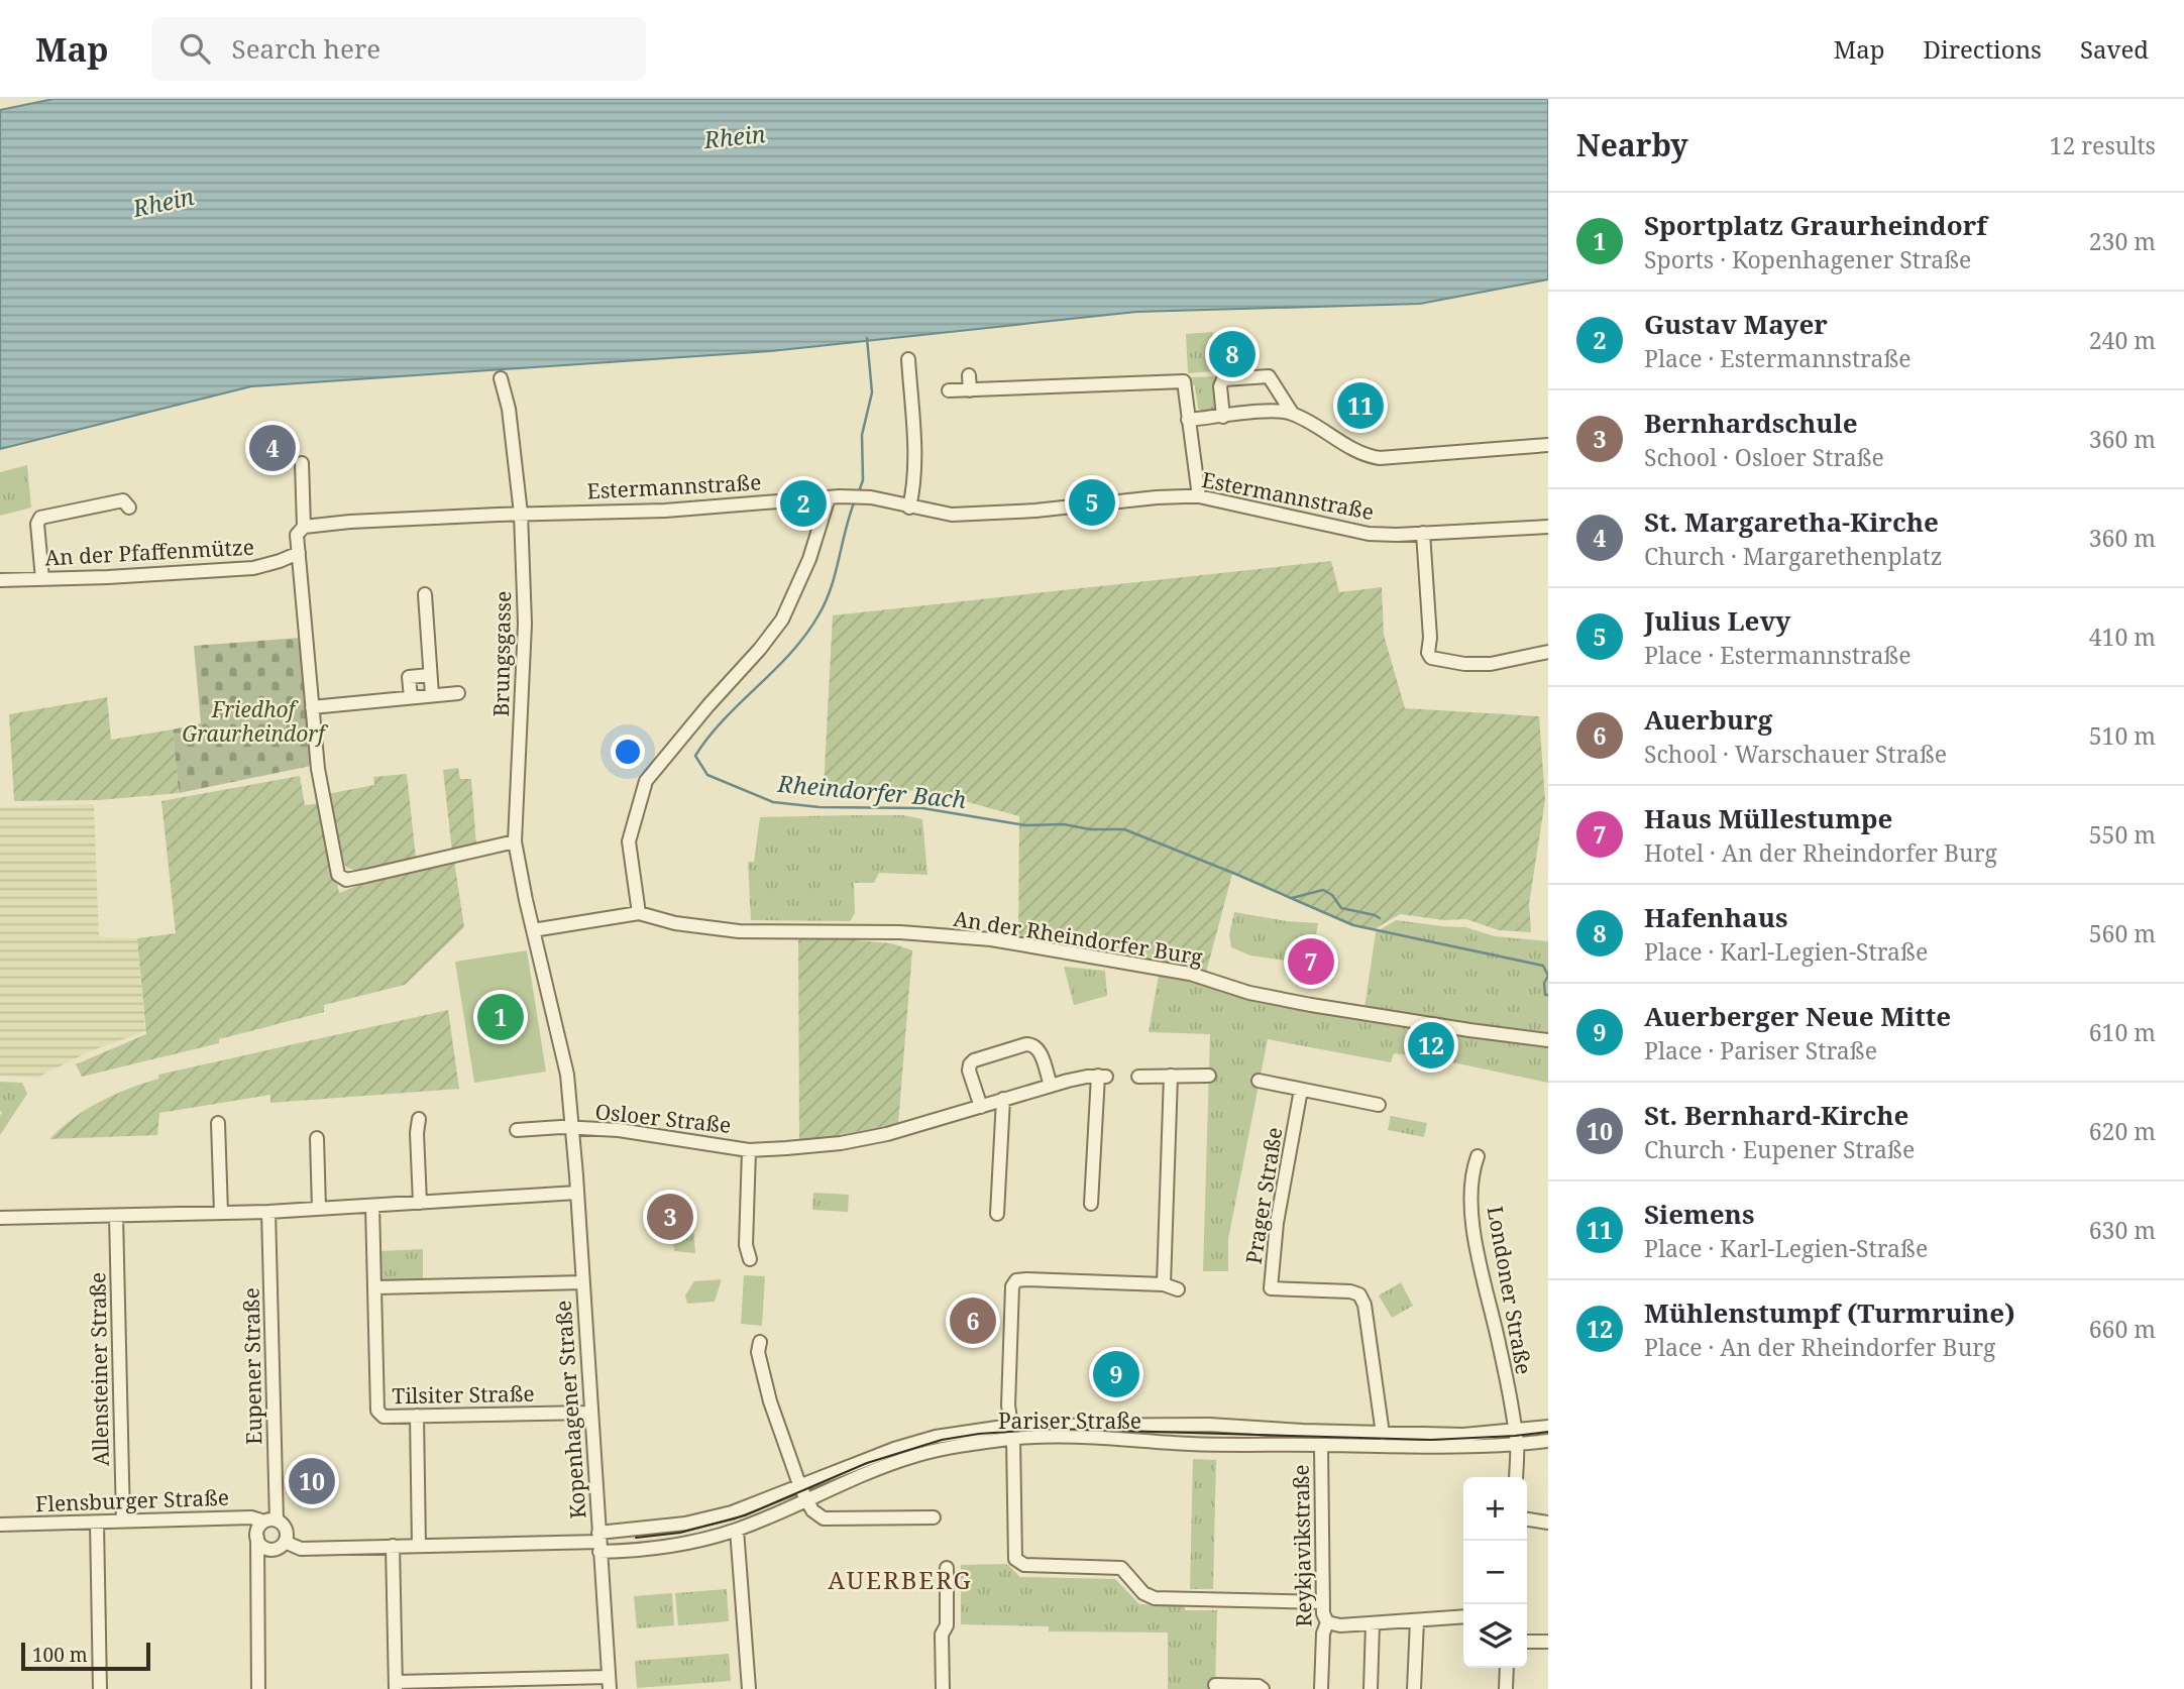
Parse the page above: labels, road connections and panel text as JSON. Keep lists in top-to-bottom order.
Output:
{
  "streets": {
    "street": [
      "Estermannstraße",
      "An der Pfaffenmütze",
      "Brungsgasse",
      "An der Rheindorfer Burg",
      "Osloer Straße",
      "Prager Straße",
      "Londoner Straße",
      "Eupener Straße",
      "Allensteiner Straße",
      "Tilsiter Straße",
      "Kopenhagener Straße",
      "Pariser Straße",
      "Flensburger Straße",
      "Reykjavikstraße"
    ]
  },
  "crossings": [
    ["Estermannstraße", "Brungsgasse"],
    ["Brungsgasse", "An der Rheindorfer Burg"],
    ["Brungsgasse", "Kopenhagener Straße"],
    ["An der Rheindorfer Burg", "Kopenhagener Straße"],
    ["Osloer Straße", "Kopenhagener Straße"],
    ["Prager Straße", "Pariser Straße"],
    ["Londoner Straße", "Pariser Straße"],
    ["Eupener Straße", "Flensburger Straße"],
    ["Allensteiner Straße", "Flensburger Straße"],
    ["Tilsiter Straße", "Kopenhagener Straße"],
    ["Kopenhagener Straße", "Pariser Straße"],
    ["Pariser Straße", "Reykjavikstraße"]
  ],
  "districts": ["AUERBERG"],
  "water": ["Rhein", "Rheindorfer Bach"],
  "parks": ["Friedhof Graurheindorf"],
  "scale_bar": "100 m",
  "page": {
    "header": "Map",
    "search": "Search here",
    "nav": ["Map", "Directions", "Saved"],
    "heading": ["Nearby", "12 results"],
    "list": [
      {
        "mark": "1",
        "name": "Sportplatz Graurheindorf",
        "note": "Sports · Kopenhagener Straße",
        "value": "230 m"
      },
      {
        "mark": "2",
        "name": "Gustav Mayer",
        "note": "Place · Estermannstraße",
        "value": "240 m"
      },
      {
        "mark": "3",
        "name": "Bernhardschule",
        "note": "School · Osloer Straße",
        "value": "360 m"
      },
      {
        "mark": "4",
        "name": "St. Margaretha-Kirche",
        "note": "Church · Margarethenplatz",
        "value": "360 m"
      },
      {
        "mark": "5",
        "name": "Julius Levy",
        "note": "Place · Estermannstraße",
        "value": "410 m"
      },
      {
        "mark": "6",
        "name": "Auerburg",
        "note": "School · Warschauer Straße",
        "value": "510 m"
      },
      {
        "mark": "7",
        "name": "Haus Müllestumpe",
        "note": "Hotel · An der Rheindorfer Burg",
        "value": "550 m"
      },
      {
        "mark": "8",
        "name": "Hafenhaus",
        "note": "Place · Karl-Legien-Straße",
        "value": "560 m"
      },
      {
        "mark": "9",
        "name": "Auerberger Neue Mitte",
        "note": "Place · Pariser Straße",
        "value": "610 m"
      },
      {
        "mark": "10",
        "name": "St. Bernhard-Kirche",
        "note": "Church · Eupener Straße",
        "value": "620 m"
      },
      {
        "mark": "11",
        "name": "Siemens",
        "note": "Place · Karl-Legien-Straße",
        "value": "630 m"
      },
      {
        "mark": "12",
        "name": "Mühlenstumpf (Turmruine)",
        "note": "Place · An der Rheindorfer Burg",
        "value": "660 m"
      }
    ],
    "pins": [
      "8",
      "11",
      "4",
      "5",
      "2",
      "7",
      "1",
      "12",
      "3",
      "6",
      "9",
      "10"
    ],
    "map_buttons": ["+", "−"],
    "scale": "100 m"
  }
}
